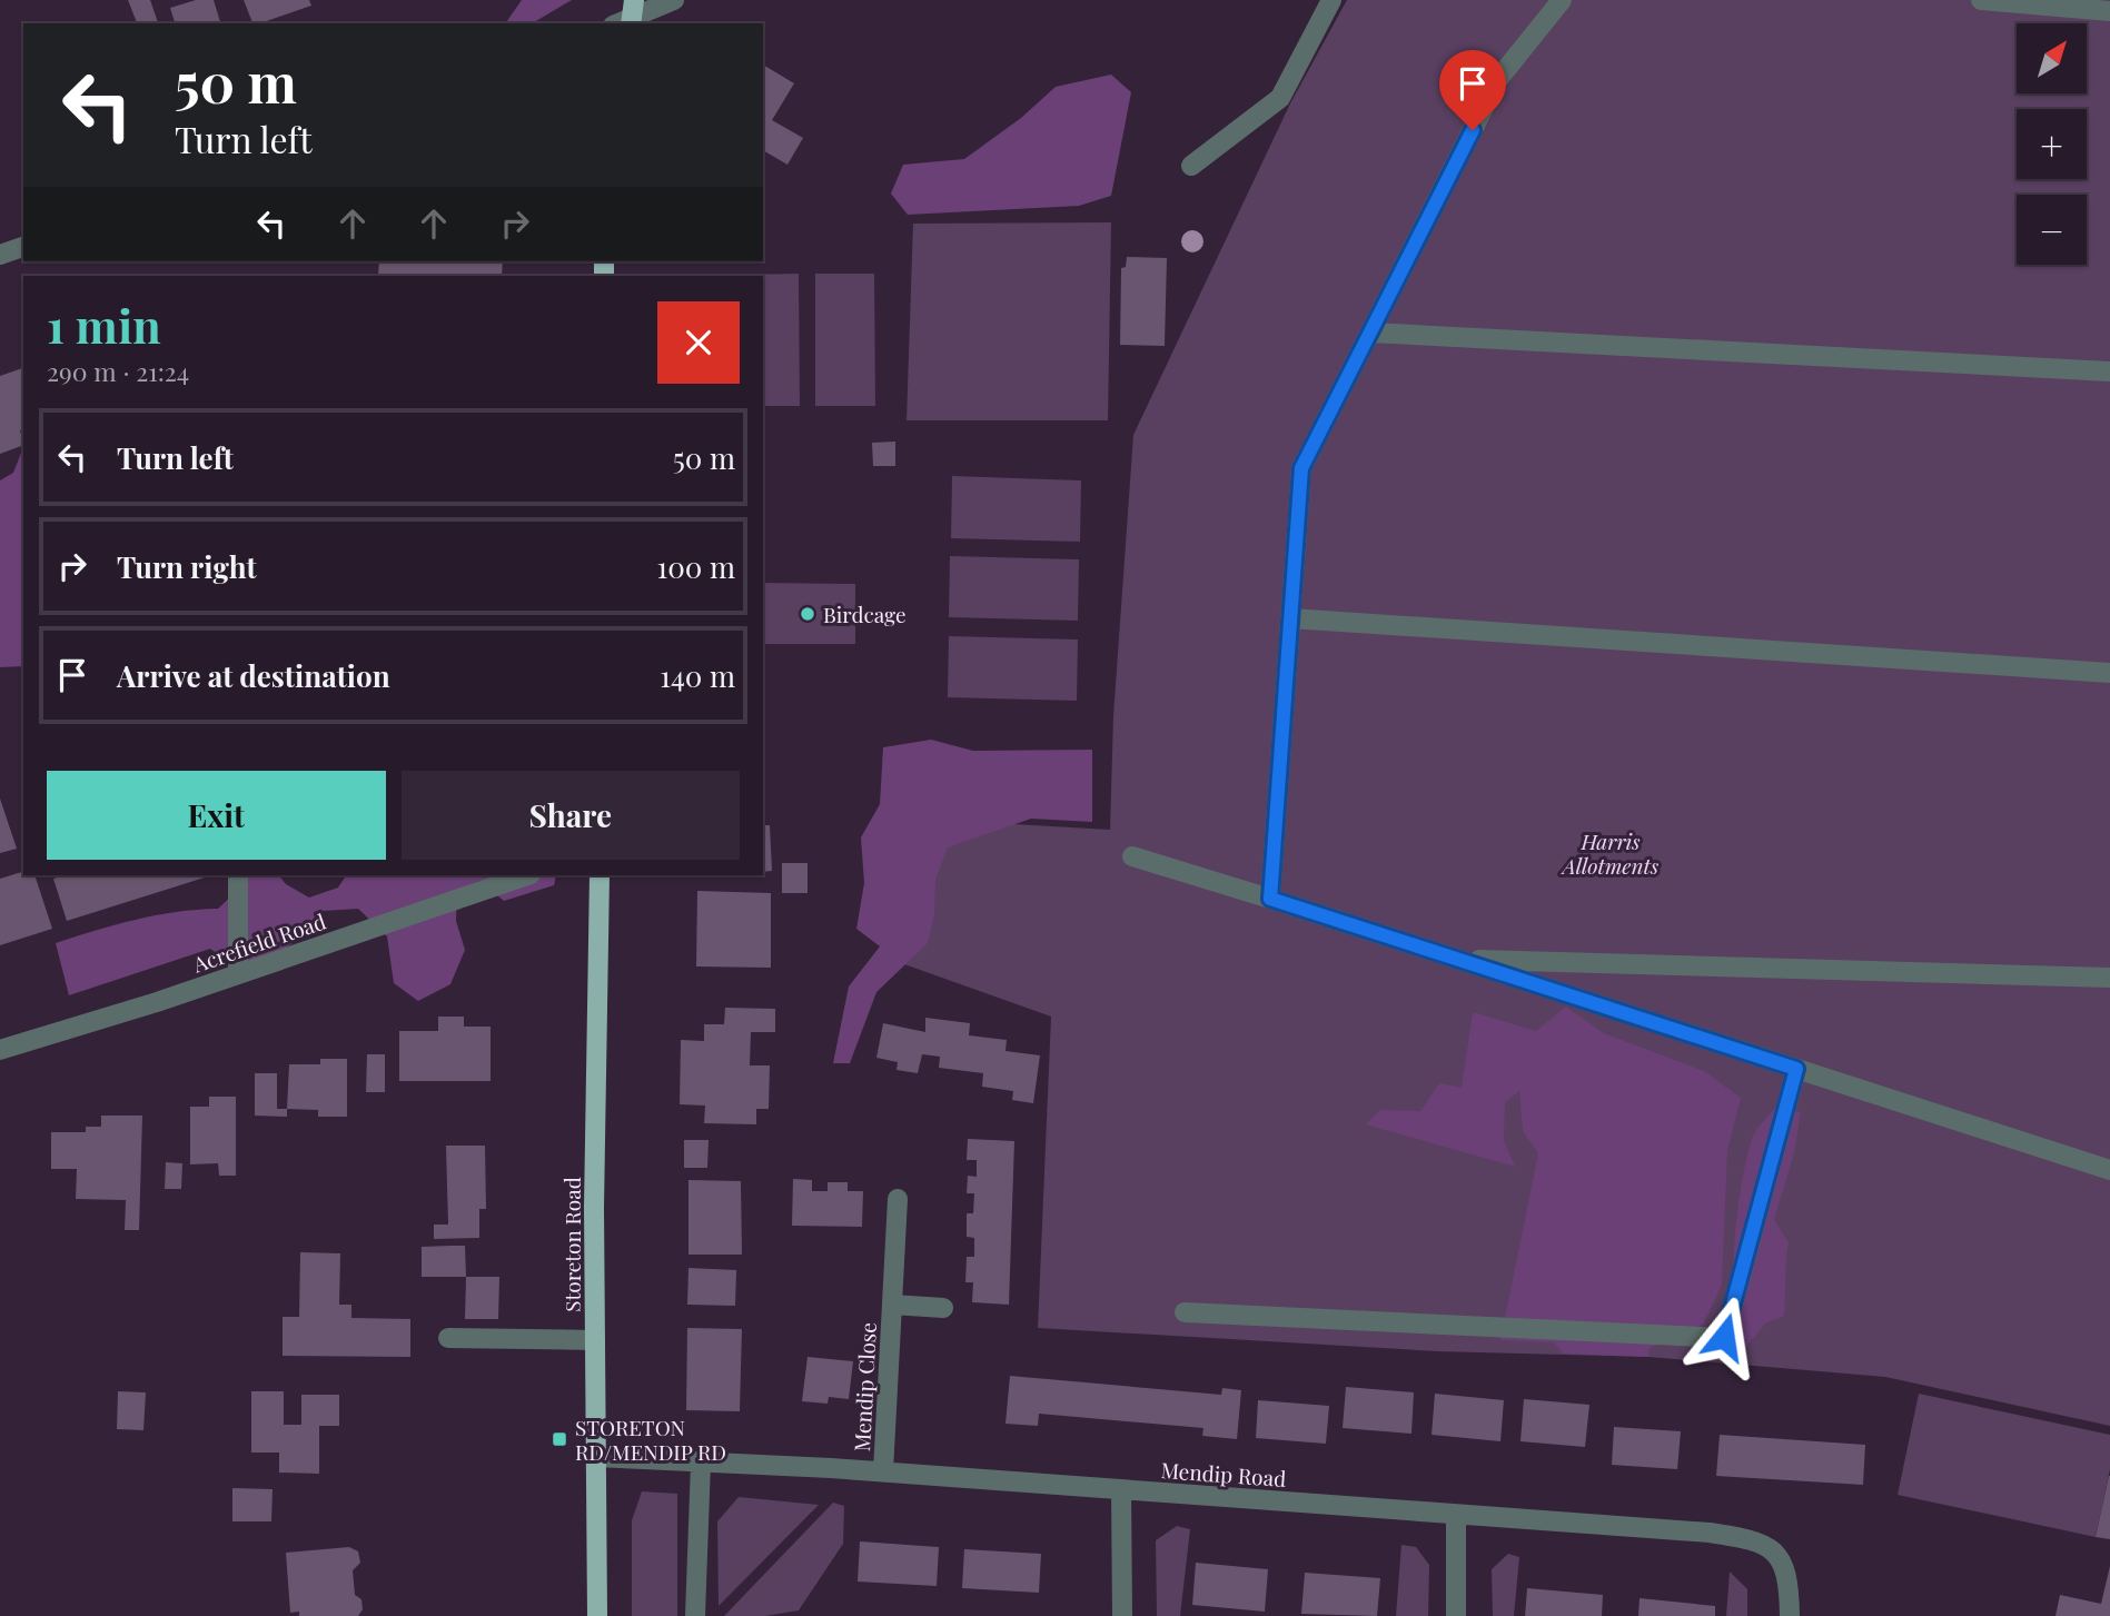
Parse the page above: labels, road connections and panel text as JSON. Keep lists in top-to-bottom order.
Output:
{
  "streets": {
    "main road": ["Storeton Road"],
    "street": ["Acrefield Road", "Mendip Close", "Mendip Road"]
  },
  "crossings": [
    ["Storeton Road", "Mendip Road"],
    ["Mendip Close", "Mendip Road"]
  ],
  "parks": ["Harris Allotments"],
  "places": {
    "other": ["Birdcage"],
    "transit": ["STORETON RD/MENDIP RD"]
  },
  "north": "top right",
  "page": {
    "map_buttons": ["+", "−"],
    "turn": ["50 m", "Turn left"],
    "heading": ["1 min", "290 m · 21:24"],
    "list": [
      {
        "name": "Turn left",
        "value": "50 m"
      },
      {
        "name": "Turn right",
        "value": "100 m"
      },
      {
        "name": "Arrive at destination",
        "value": "140 m"
      }
    ],
    "buttons": ["Exit", "Share"]
  }
}
